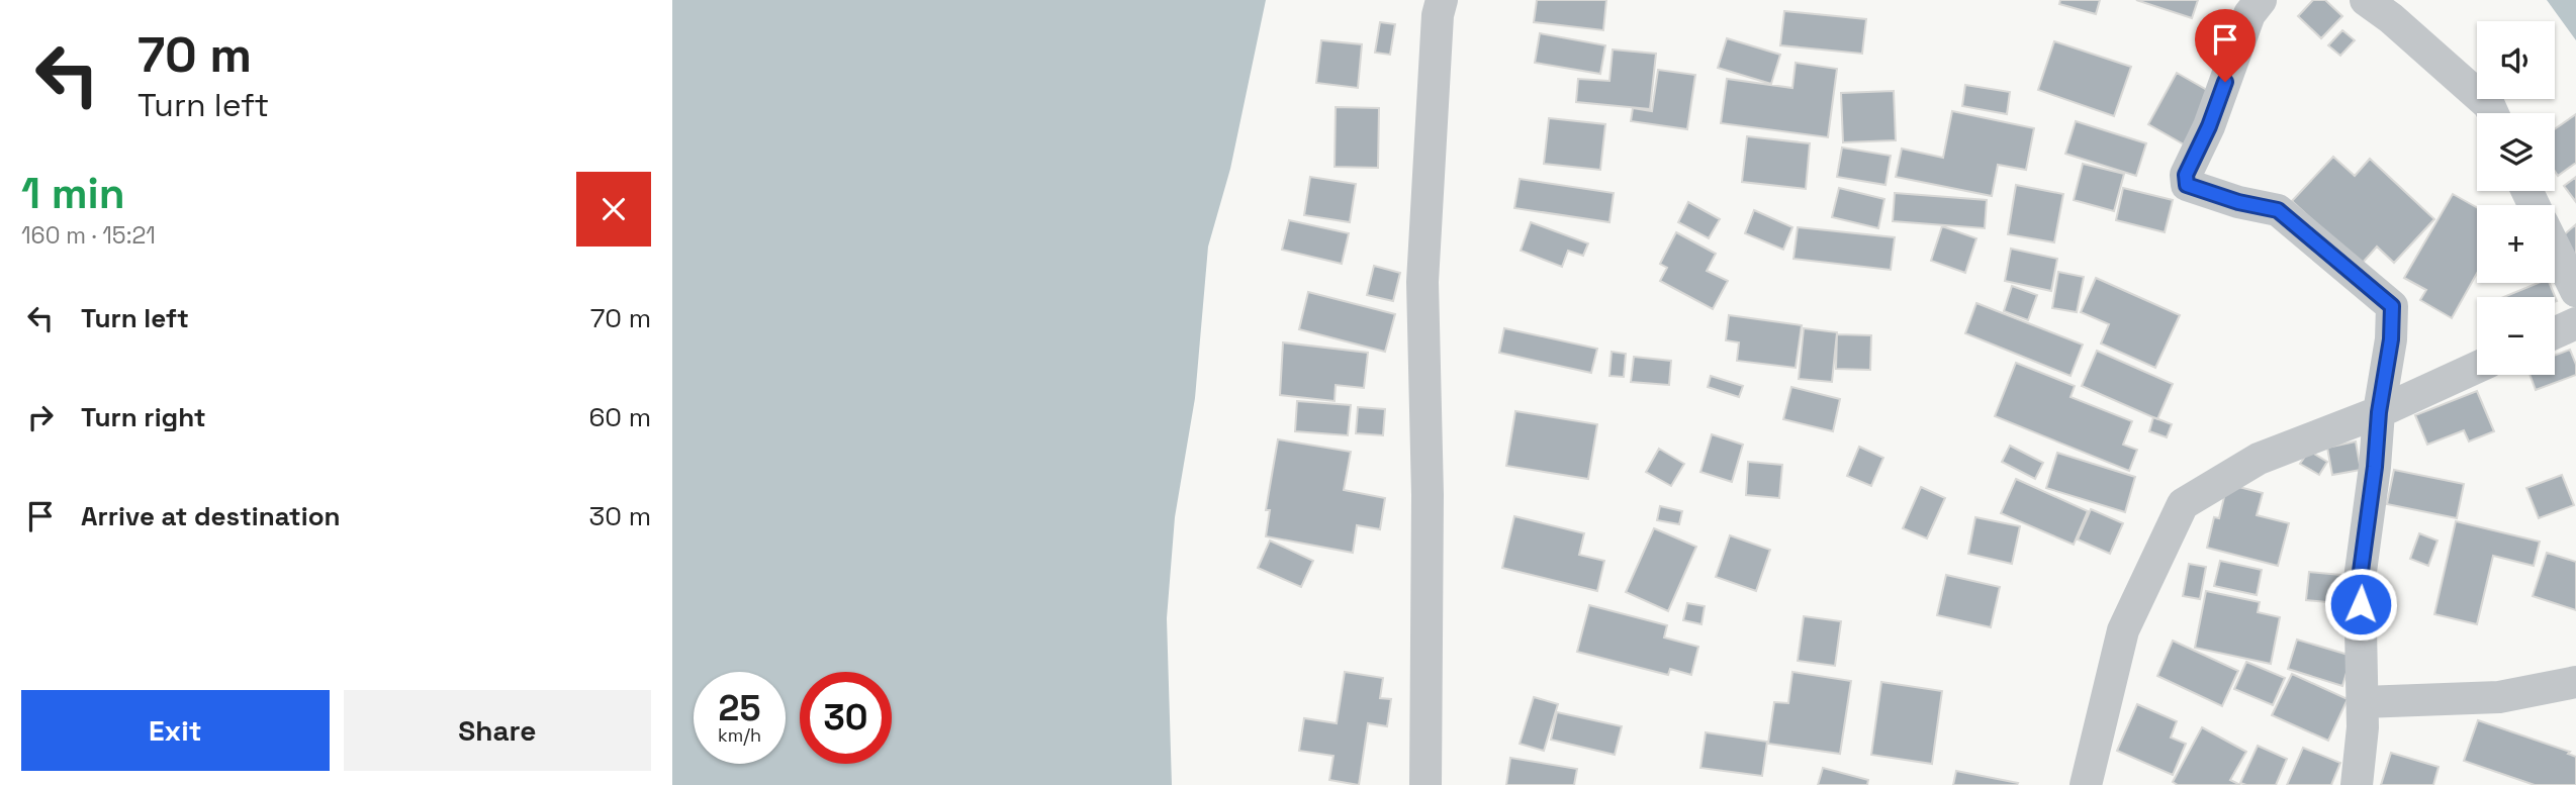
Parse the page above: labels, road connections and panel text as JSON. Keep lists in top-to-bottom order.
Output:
{
  "page": {
    "turn": ["70 m", "Turn left"],
    "map_buttons": ["+", "−"],
    "heading": ["1 min", "160 m · 15:21"],
    "list": [
      {
        "name": "Turn left",
        "value": "70 m"
      },
      {
        "name": "Turn right",
        "value": "60 m"
      },
      {
        "name": "Arrive at destination",
        "value": "30 m"
      }
    ],
    "speed": "25 km/h",
    "limit": "30",
    "buttons": ["Exit", "Share"]
  }
}
